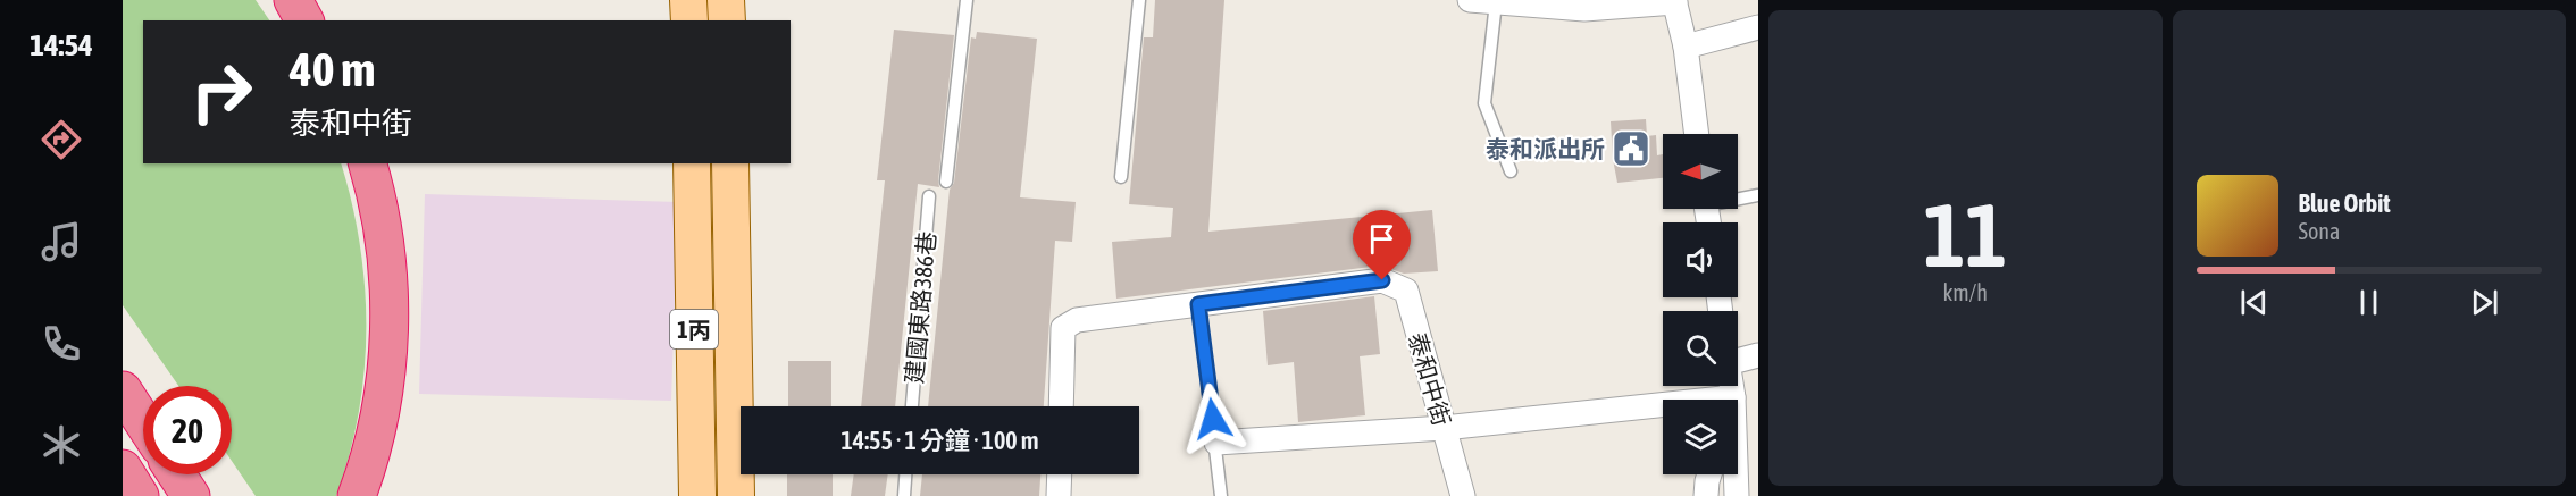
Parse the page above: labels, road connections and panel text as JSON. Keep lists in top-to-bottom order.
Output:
{
  "streets": {
    "main road": ["1丙"],
    "street": ["泰和中街"],
    "lane": ["建國東路386巷"]
  },
  "places": {
    "public building": ["泰和派出所"]
  },
  "north": "left",
  "page": {
    "tabs": "14:54",
    "tile": ["11", "km/h"],
    "turn": ["40 m", "泰和中街"],
    "song": ["Blue Orbit", "Sona"],
    "limit": "20",
    "trip": "14:55 · 1 分鐘 · 100 m"
  }
}
